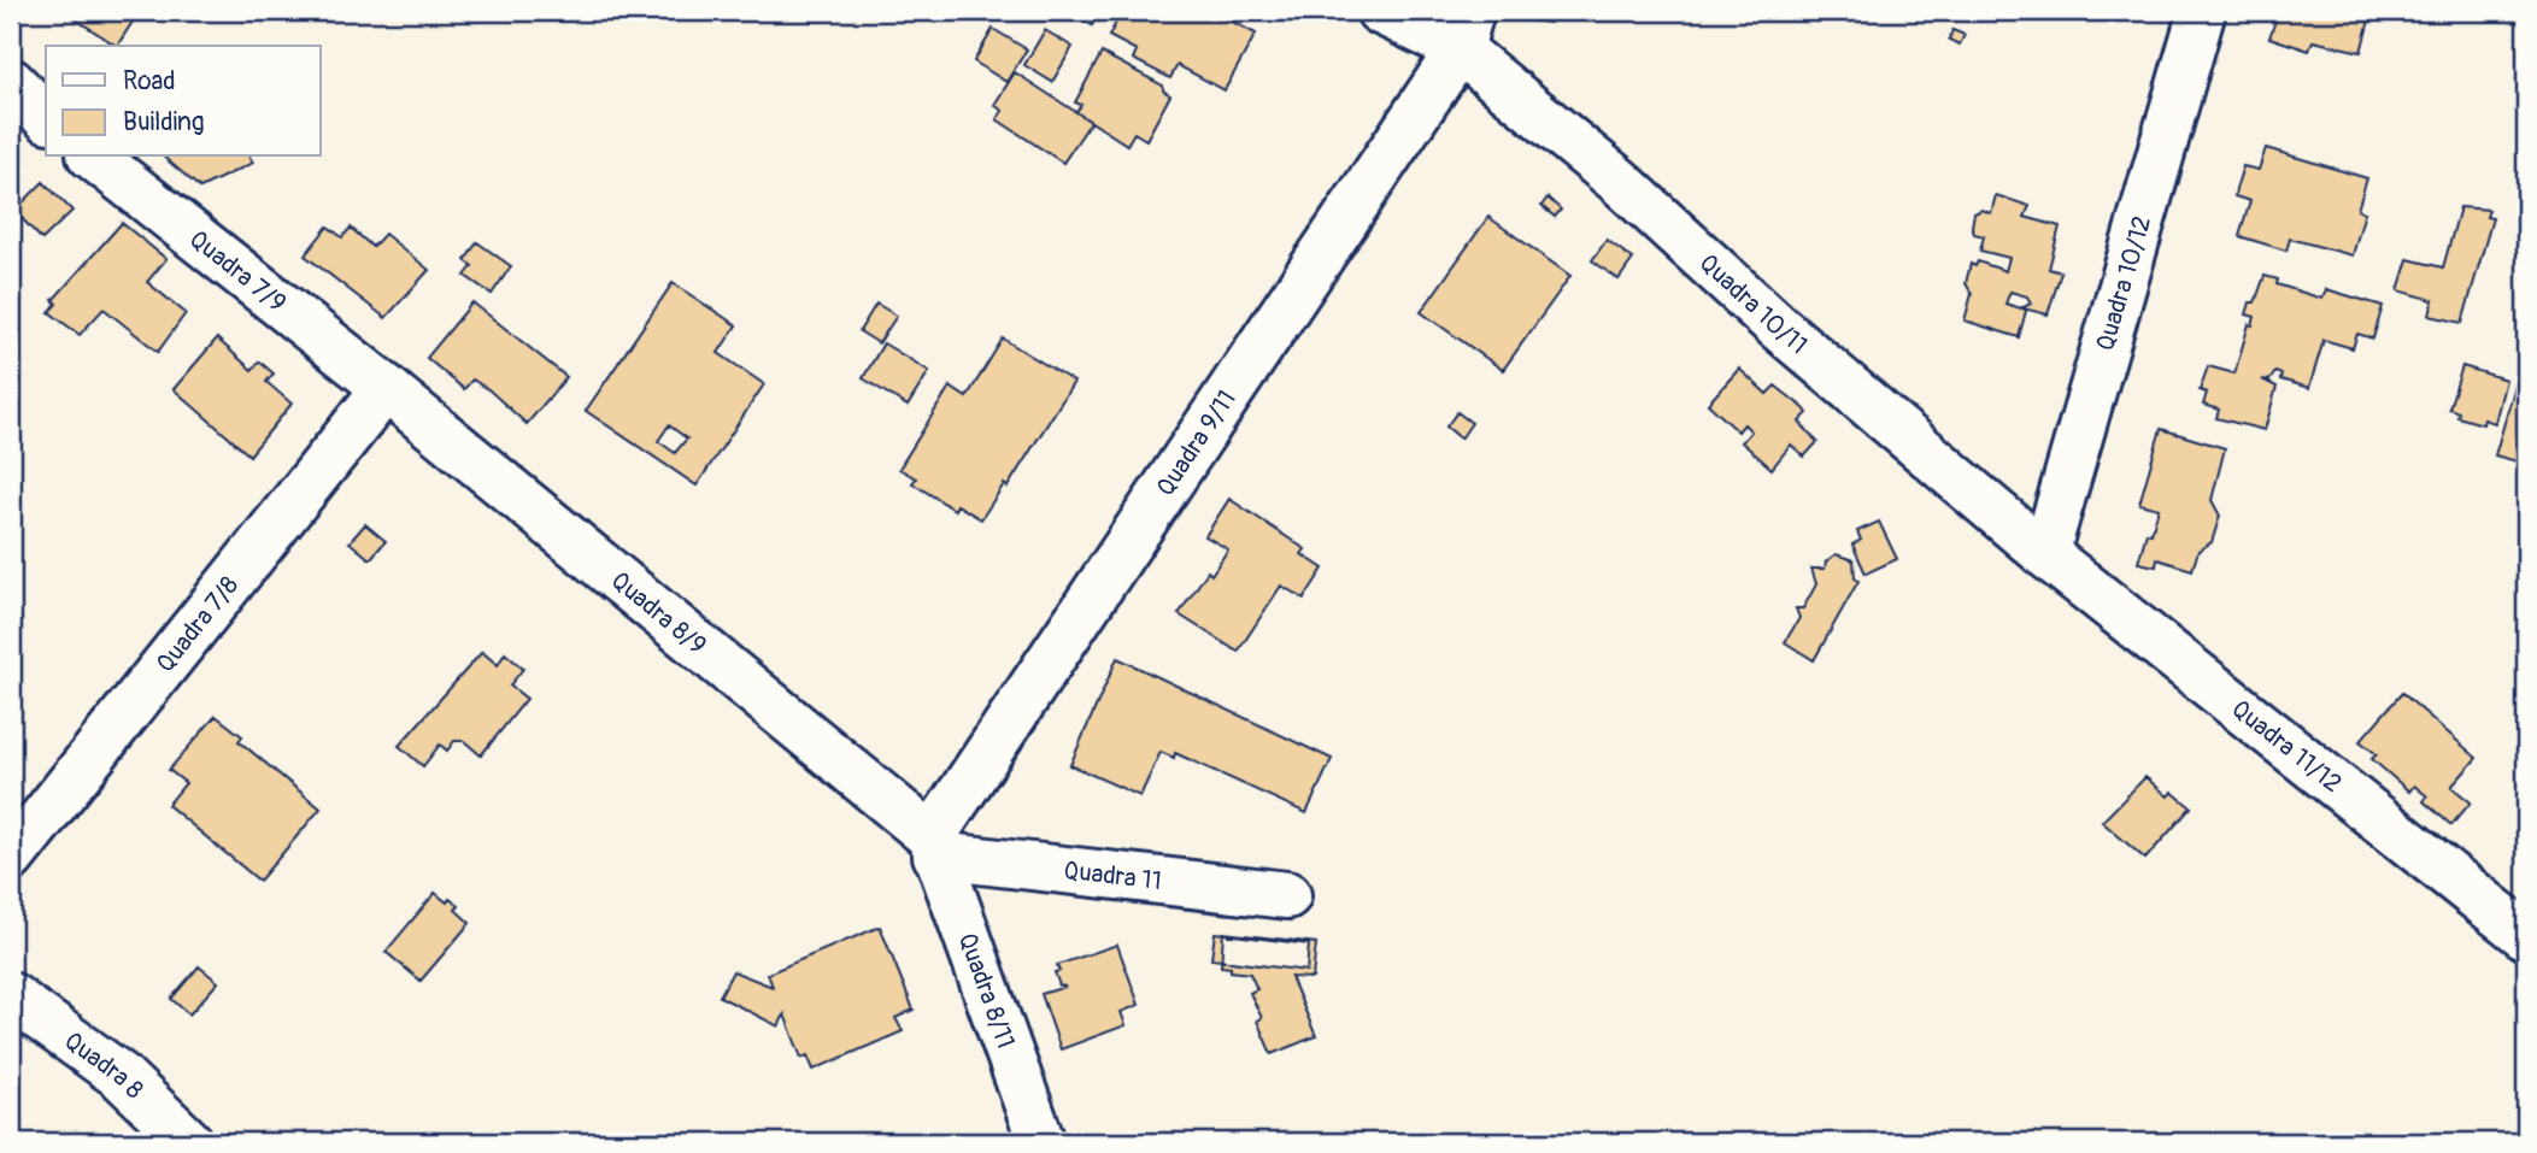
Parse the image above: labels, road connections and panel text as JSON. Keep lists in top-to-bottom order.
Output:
{
  "streets": {
    "street": [
      "Quadra 7/9",
      "Quadra 10/12",
      "Quadra 10/11",
      "Quadra 9/11",
      "Quadra 8/9",
      "Quadra 7/8",
      "Quadra 11/12",
      "Quadra 11",
      "Quadra 8/11",
      "Quadra 8"
    ]
  },
  "crossings": [
    ["Quadra 7/9", "Quadra 8/9"],
    ["Quadra 7/9", "Quadra 7/8"],
    ["Quadra 10/12", "Quadra 10/11"],
    ["Quadra 10/12", "Quadra 11/12"],
    ["Quadra 10/11", "Quadra 9/11"],
    ["Quadra 10/11", "Quadra 11/12"],
    ["Quadra 9/11", "Quadra 8/9"],
    ["Quadra 9/11", "Quadra 11"],
    ["Quadra 9/11", "Quadra 8/11"],
    ["Quadra 8/9", "Quadra 7/8"],
    ["Quadra 8/9", "Quadra 11"],
    ["Quadra 8/9", "Quadra 8/11"],
    ["Quadra 11", "Quadra 8/11"]
  ],
  "legend": ["Road", "Building"]
}
